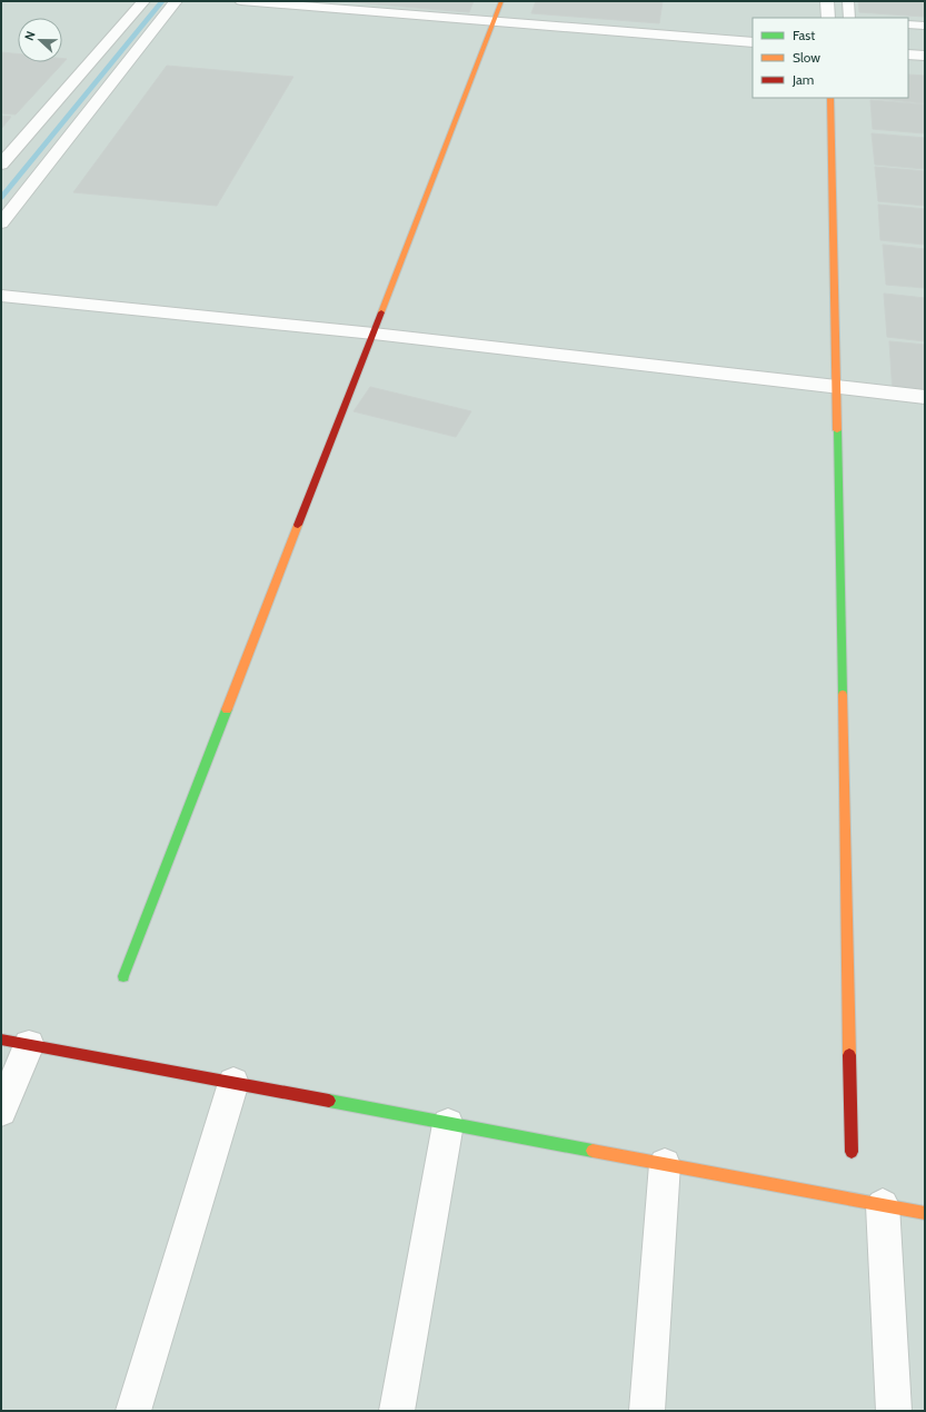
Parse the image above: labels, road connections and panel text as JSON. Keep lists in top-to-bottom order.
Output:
{
  "legend": ["Fast", "Slow", "Jam"],
  "north": "left"
}
